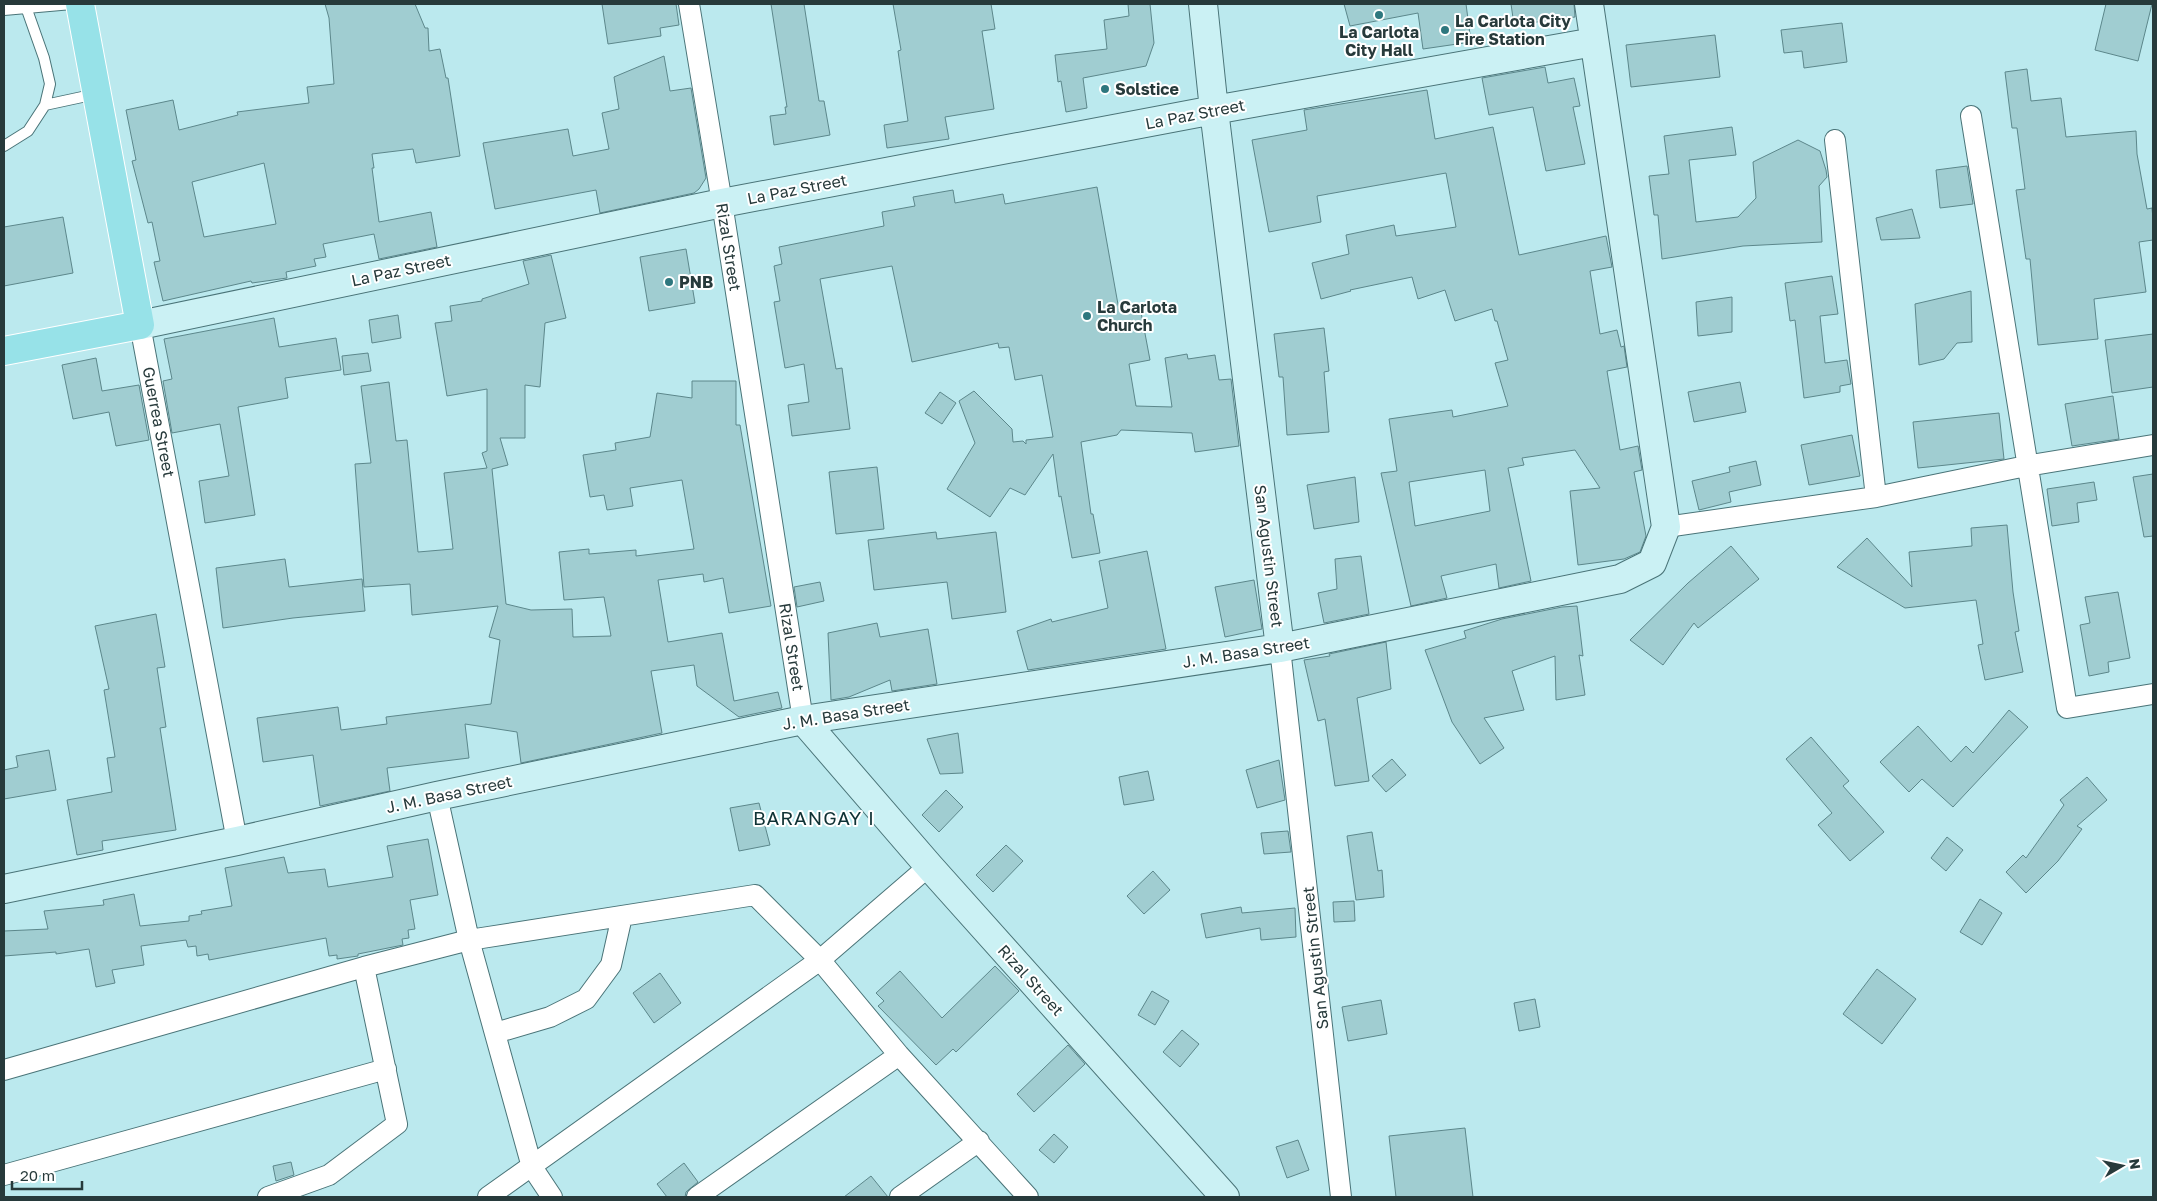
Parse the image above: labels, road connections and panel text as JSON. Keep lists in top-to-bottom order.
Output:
{
  "streets": {
    "main road": ["La Paz Street", "Guerrea Street"],
    "street": ["Rizal Street", "San Agustin Street", "J. M. Basa Street"]
  },
  "crossings": [
    ["La Paz Street", "Rizal Street"],
    ["La Paz Street", "Guerrea Street"],
    ["La Paz Street", "San Agustin Street"],
    ["Rizal Street", "J. M. Basa Street"],
    ["Guerrea Street", "J. M. Basa Street"],
    ["San Agustin Street", "J. M. Basa Street"]
  ],
  "districts": ["BARANGAY I"],
  "places": [
    "La Carlota City Hall",
    "La Carlota City Fire Station",
    "Solstice",
    "PNB",
    "La Carlota Church"
  ],
  "scale_bar": "20 m",
  "north": "right"
}
